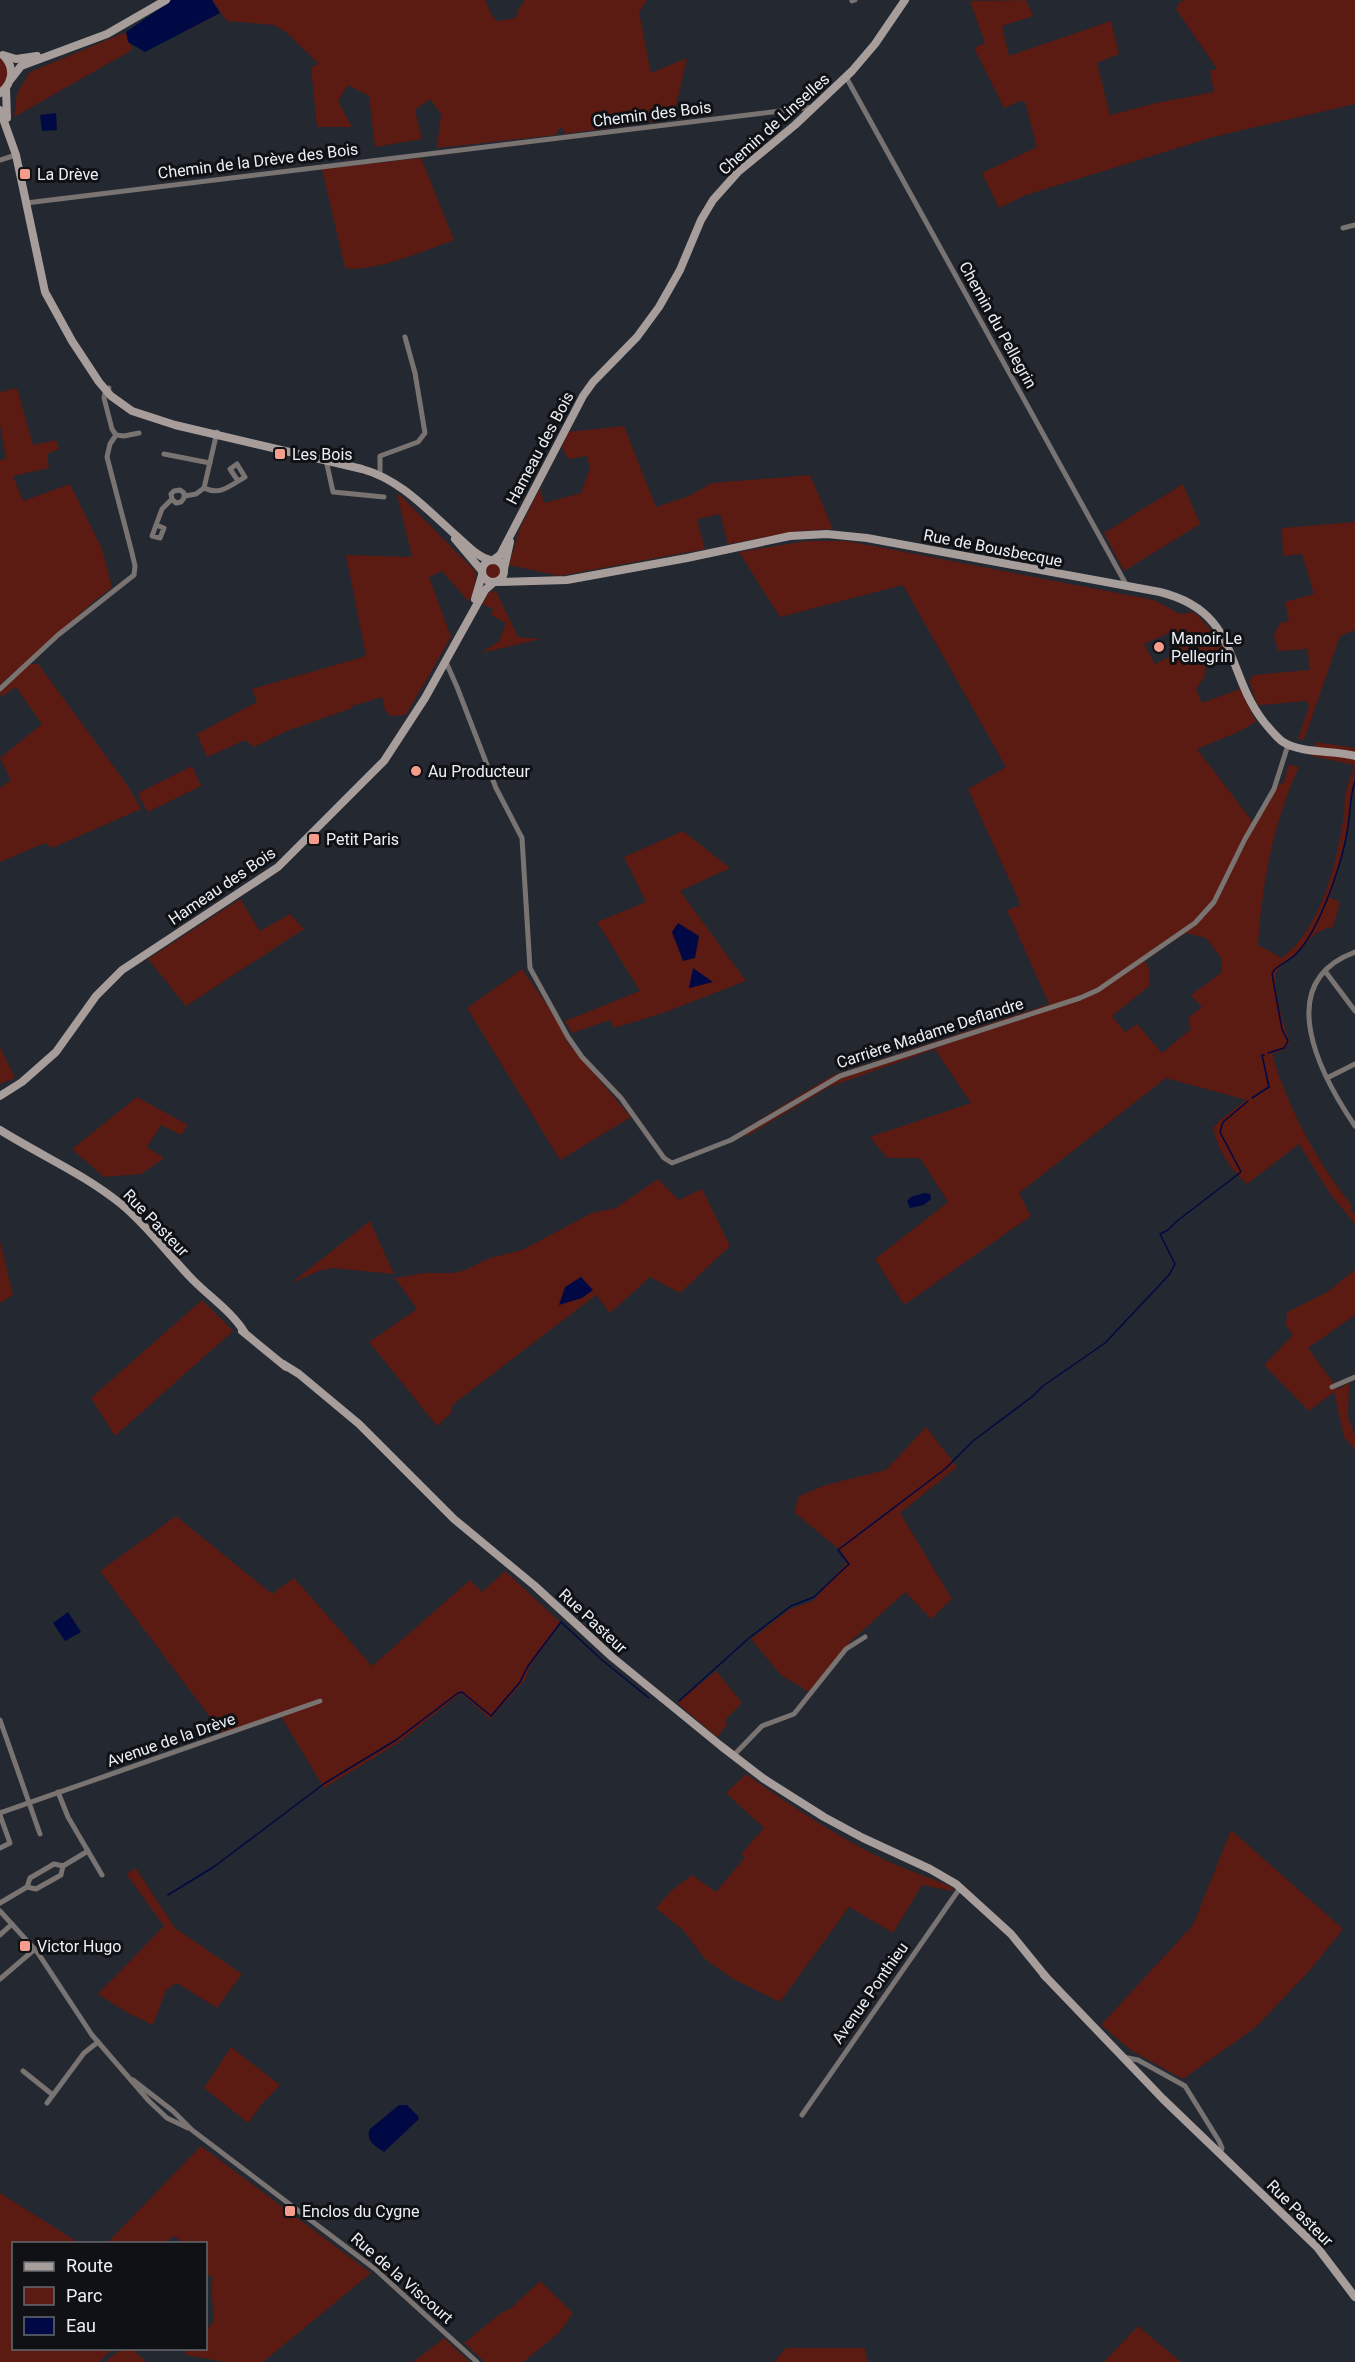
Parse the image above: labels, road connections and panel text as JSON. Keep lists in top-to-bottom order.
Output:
{
  "streets": {
    "street": [
      "Chemin des Bois",
      "Chemin de Linselles",
      "Chemin de la Drève des Bois",
      "Chemin du Pellegrin",
      "Hameau des Bois",
      "Rue de Bousbecque",
      "Carrière Madame Deflandre",
      "Rue Pasteur",
      "Avenue de la Drève",
      "Avenue Ponthieu",
      "Rue de la Viscourt"
    ]
  },
  "crossings": [
    ["Chemin des Bois", "Chemin de Linselles"],
    ["Chemin des Bois", "Chemin de la Drève des Bois"],
    ["Chemin de Linselles", "Chemin du Pellegrin"],
    ["Chemin de Linselles", "Hameau des Bois"],
    ["Chemin du Pellegrin", "Rue de Bousbecque"],
    ["Hameau des Bois", "Rue de Bousbecque"],
    ["Hameau des Bois", "Carrière Madame Deflandre"],
    ["Rue de Bousbecque", "Carrière Madame Deflandre"],
    ["Rue Pasteur", "Avenue Ponthieu"]
  ],
  "places": {
    "transit": [
      "La Drève",
      "Les Bois",
      "Petit Paris",
      "Victor Hugo",
      "Enclos du Cygne"
    ],
    "other": ["Manoir Le Pellegrin", "Au Producteur"]
  },
  "legend": ["Route", "Parc", "Eau"]
}
